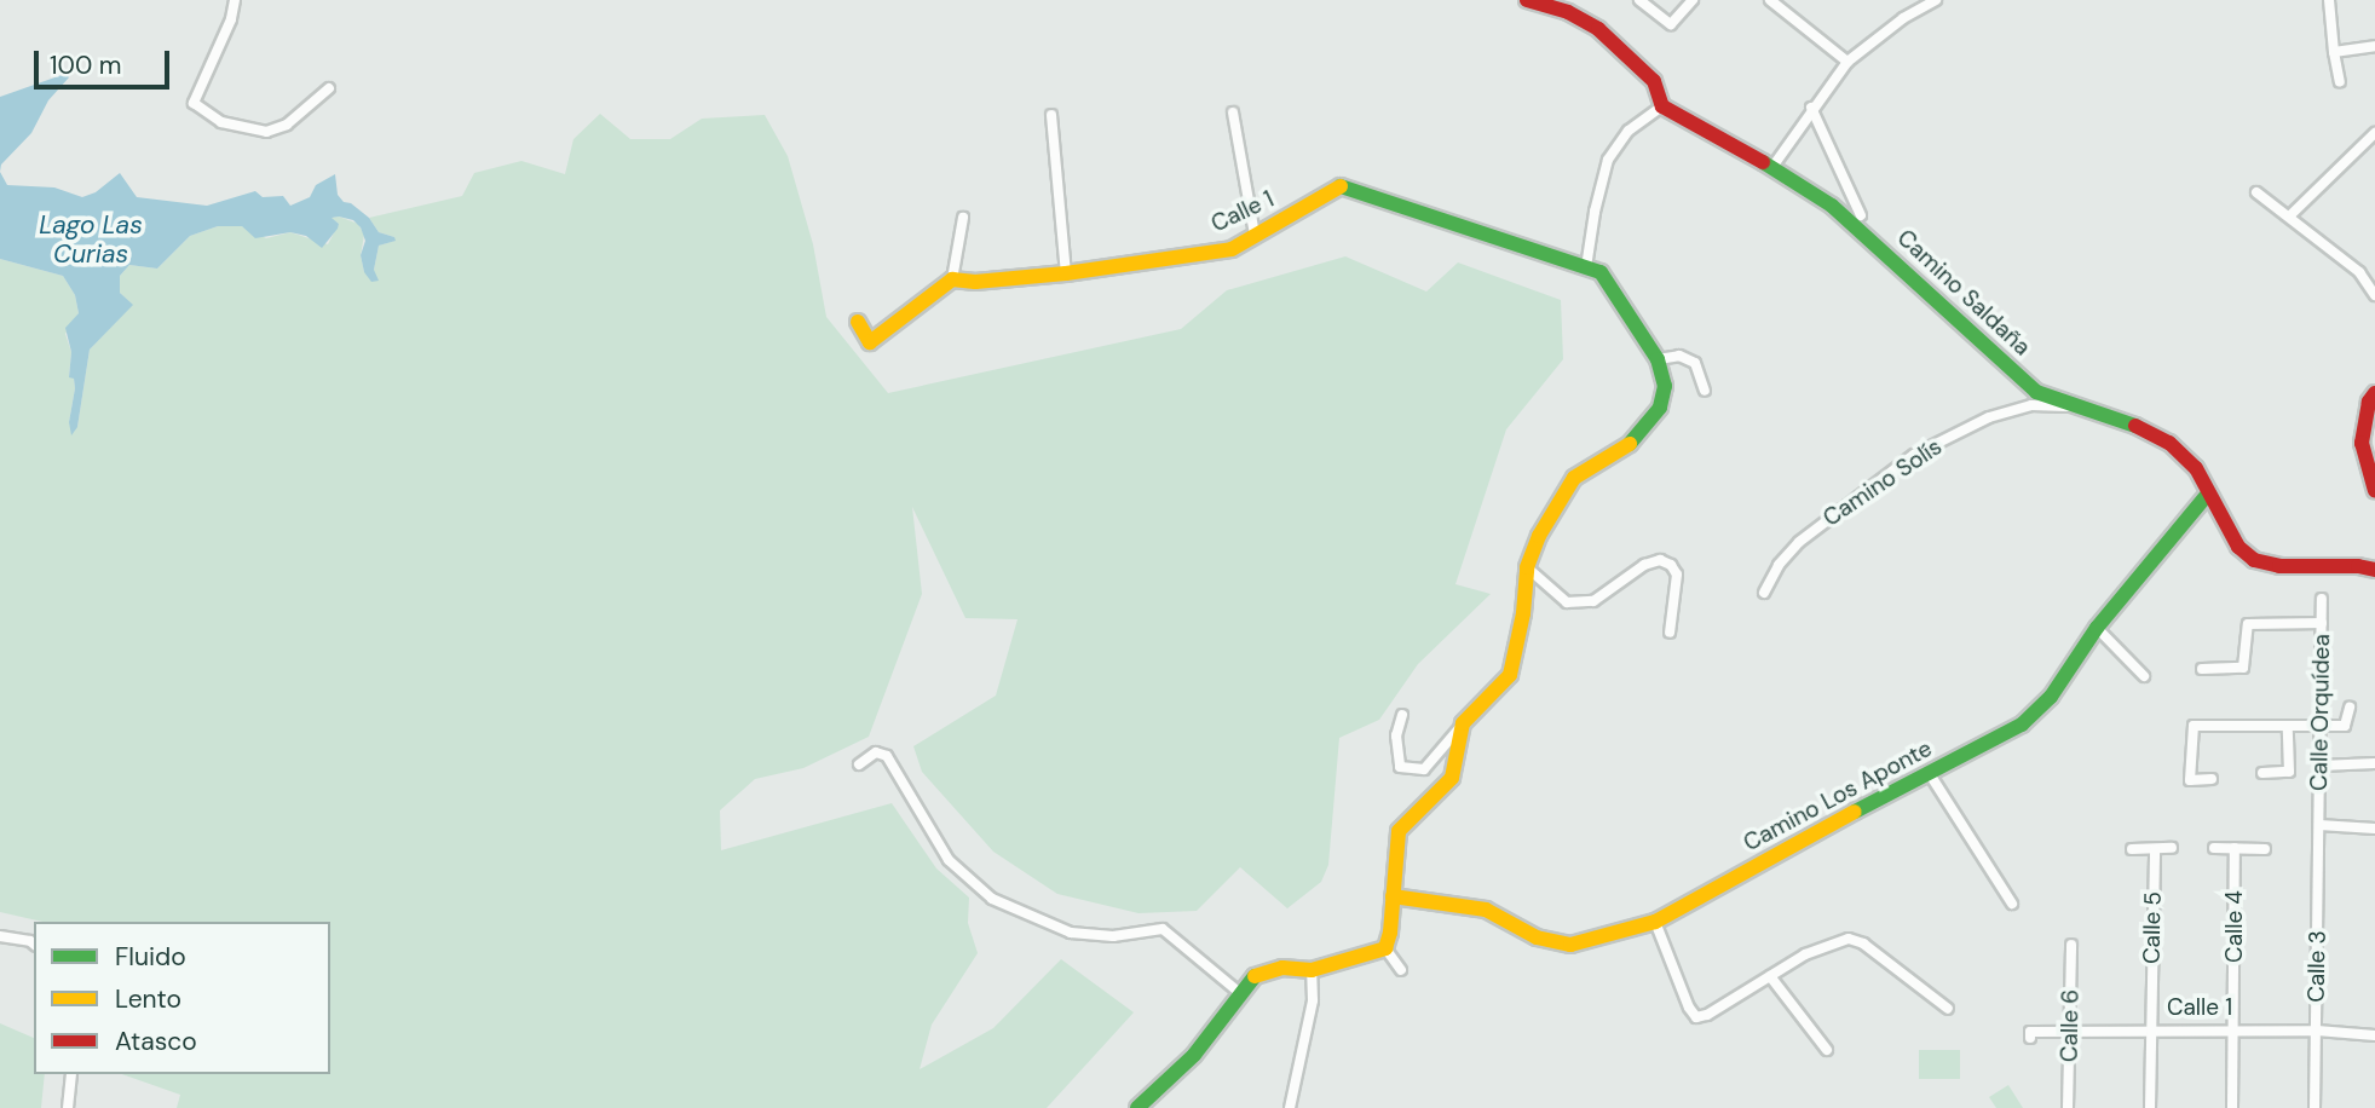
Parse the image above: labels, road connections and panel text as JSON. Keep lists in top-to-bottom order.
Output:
{
  "streets": {
    "street": [
      "Calle 1",
      "Camino Saldaña",
      "Camino Solís",
      "Calle Orquídea",
      "Camino Los Aponte",
      "Calle 4",
      "Calle 5",
      "Calle 3",
      "Calle 6"
    ]
  },
  "crossings": [
    ["Calle 1", "Calle 4"],
    ["Calle 1", "Calle 5"],
    ["Calle 1", "Calle 3"],
    ["Calle 1", "Calle 6"],
    ["Camino Saldaña", "Camino Solís"],
    ["Camino Saldaña", "Camino Los Aponte"],
    ["Calle Orquídea", "Calle 3"]
  ],
  "water": ["Lago Las Curias"],
  "legend": ["Fluido", "Lento", "Atasco"],
  "scale_bar": "100 m"
}
